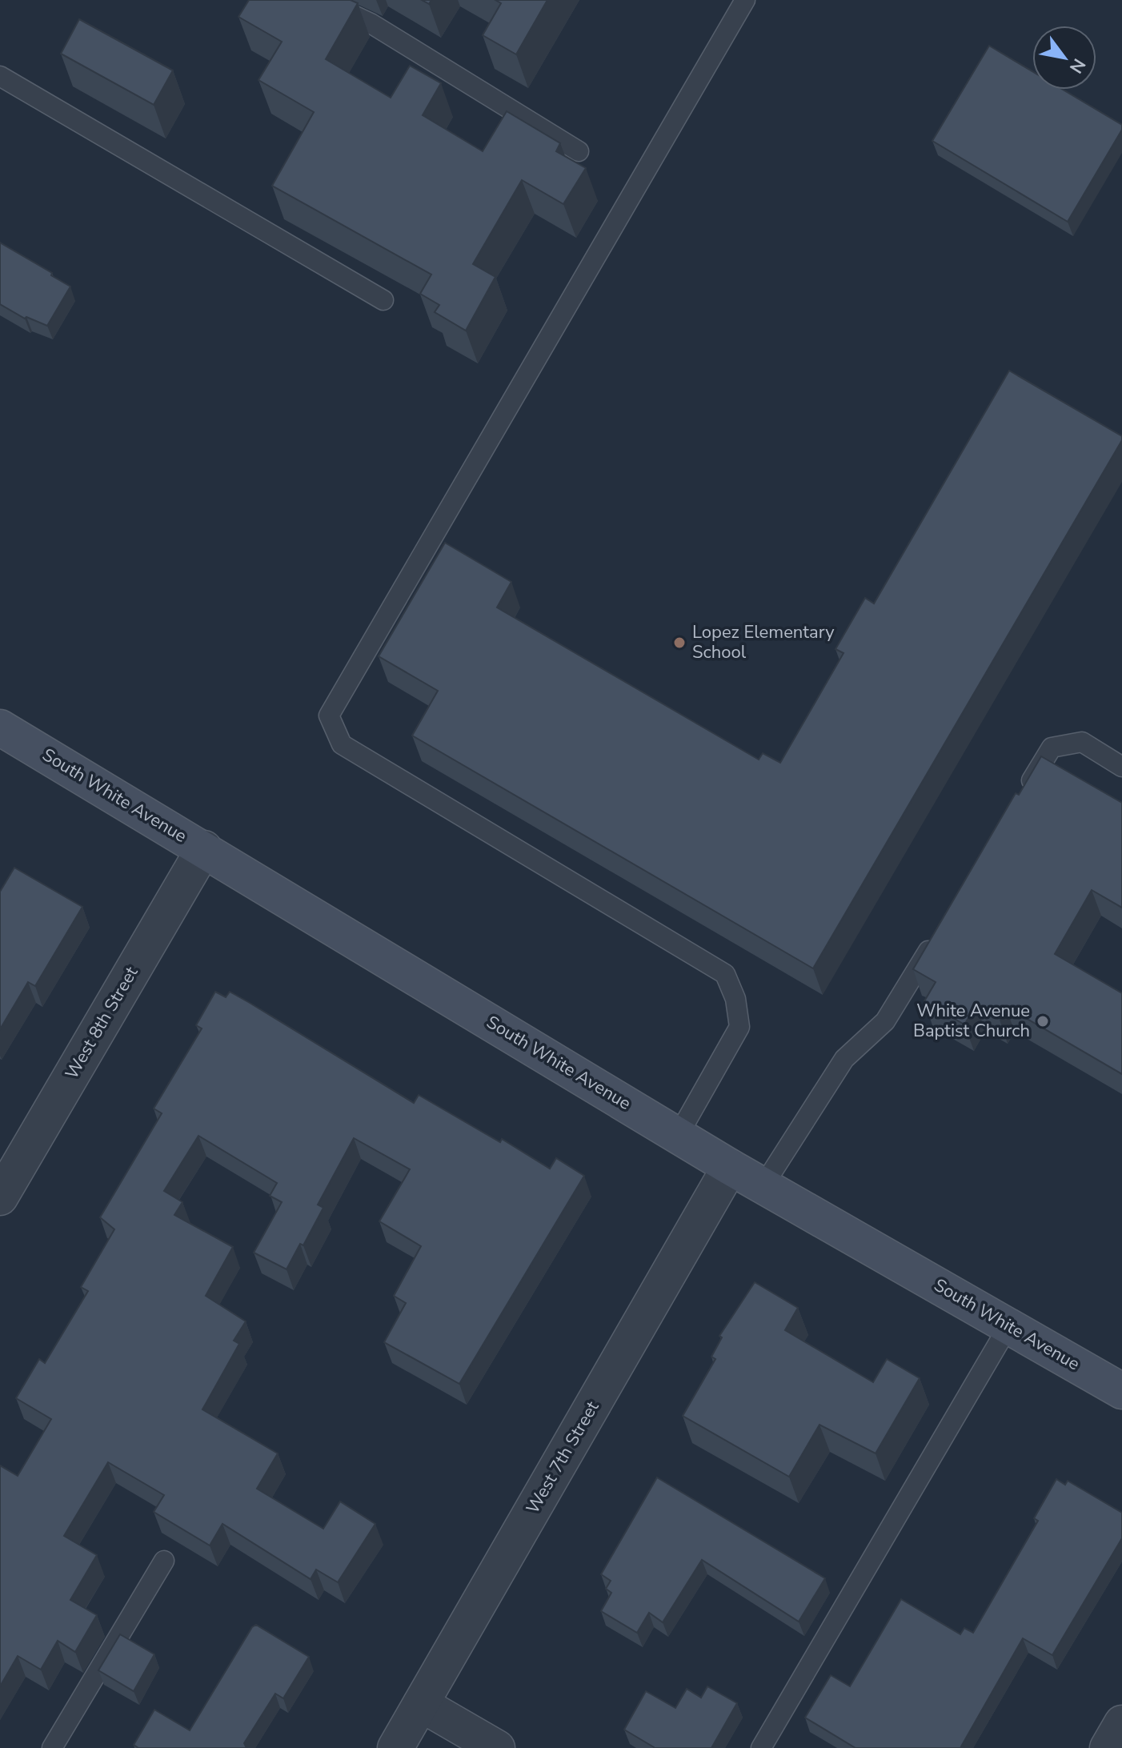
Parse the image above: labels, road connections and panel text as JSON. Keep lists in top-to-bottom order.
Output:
{
  "streets": {
    "street": ["South White Avenue", "West 8th Street", "West 7th Street"]
  },
  "crossings": [
    ["South White Avenue", "West 8th Street"],
    ["South White Avenue", "West 7th Street"]
  ],
  "places": ["Lopez Elementary School", "White Avenue Baptist Church"],
  "north": "bottom right"
}
